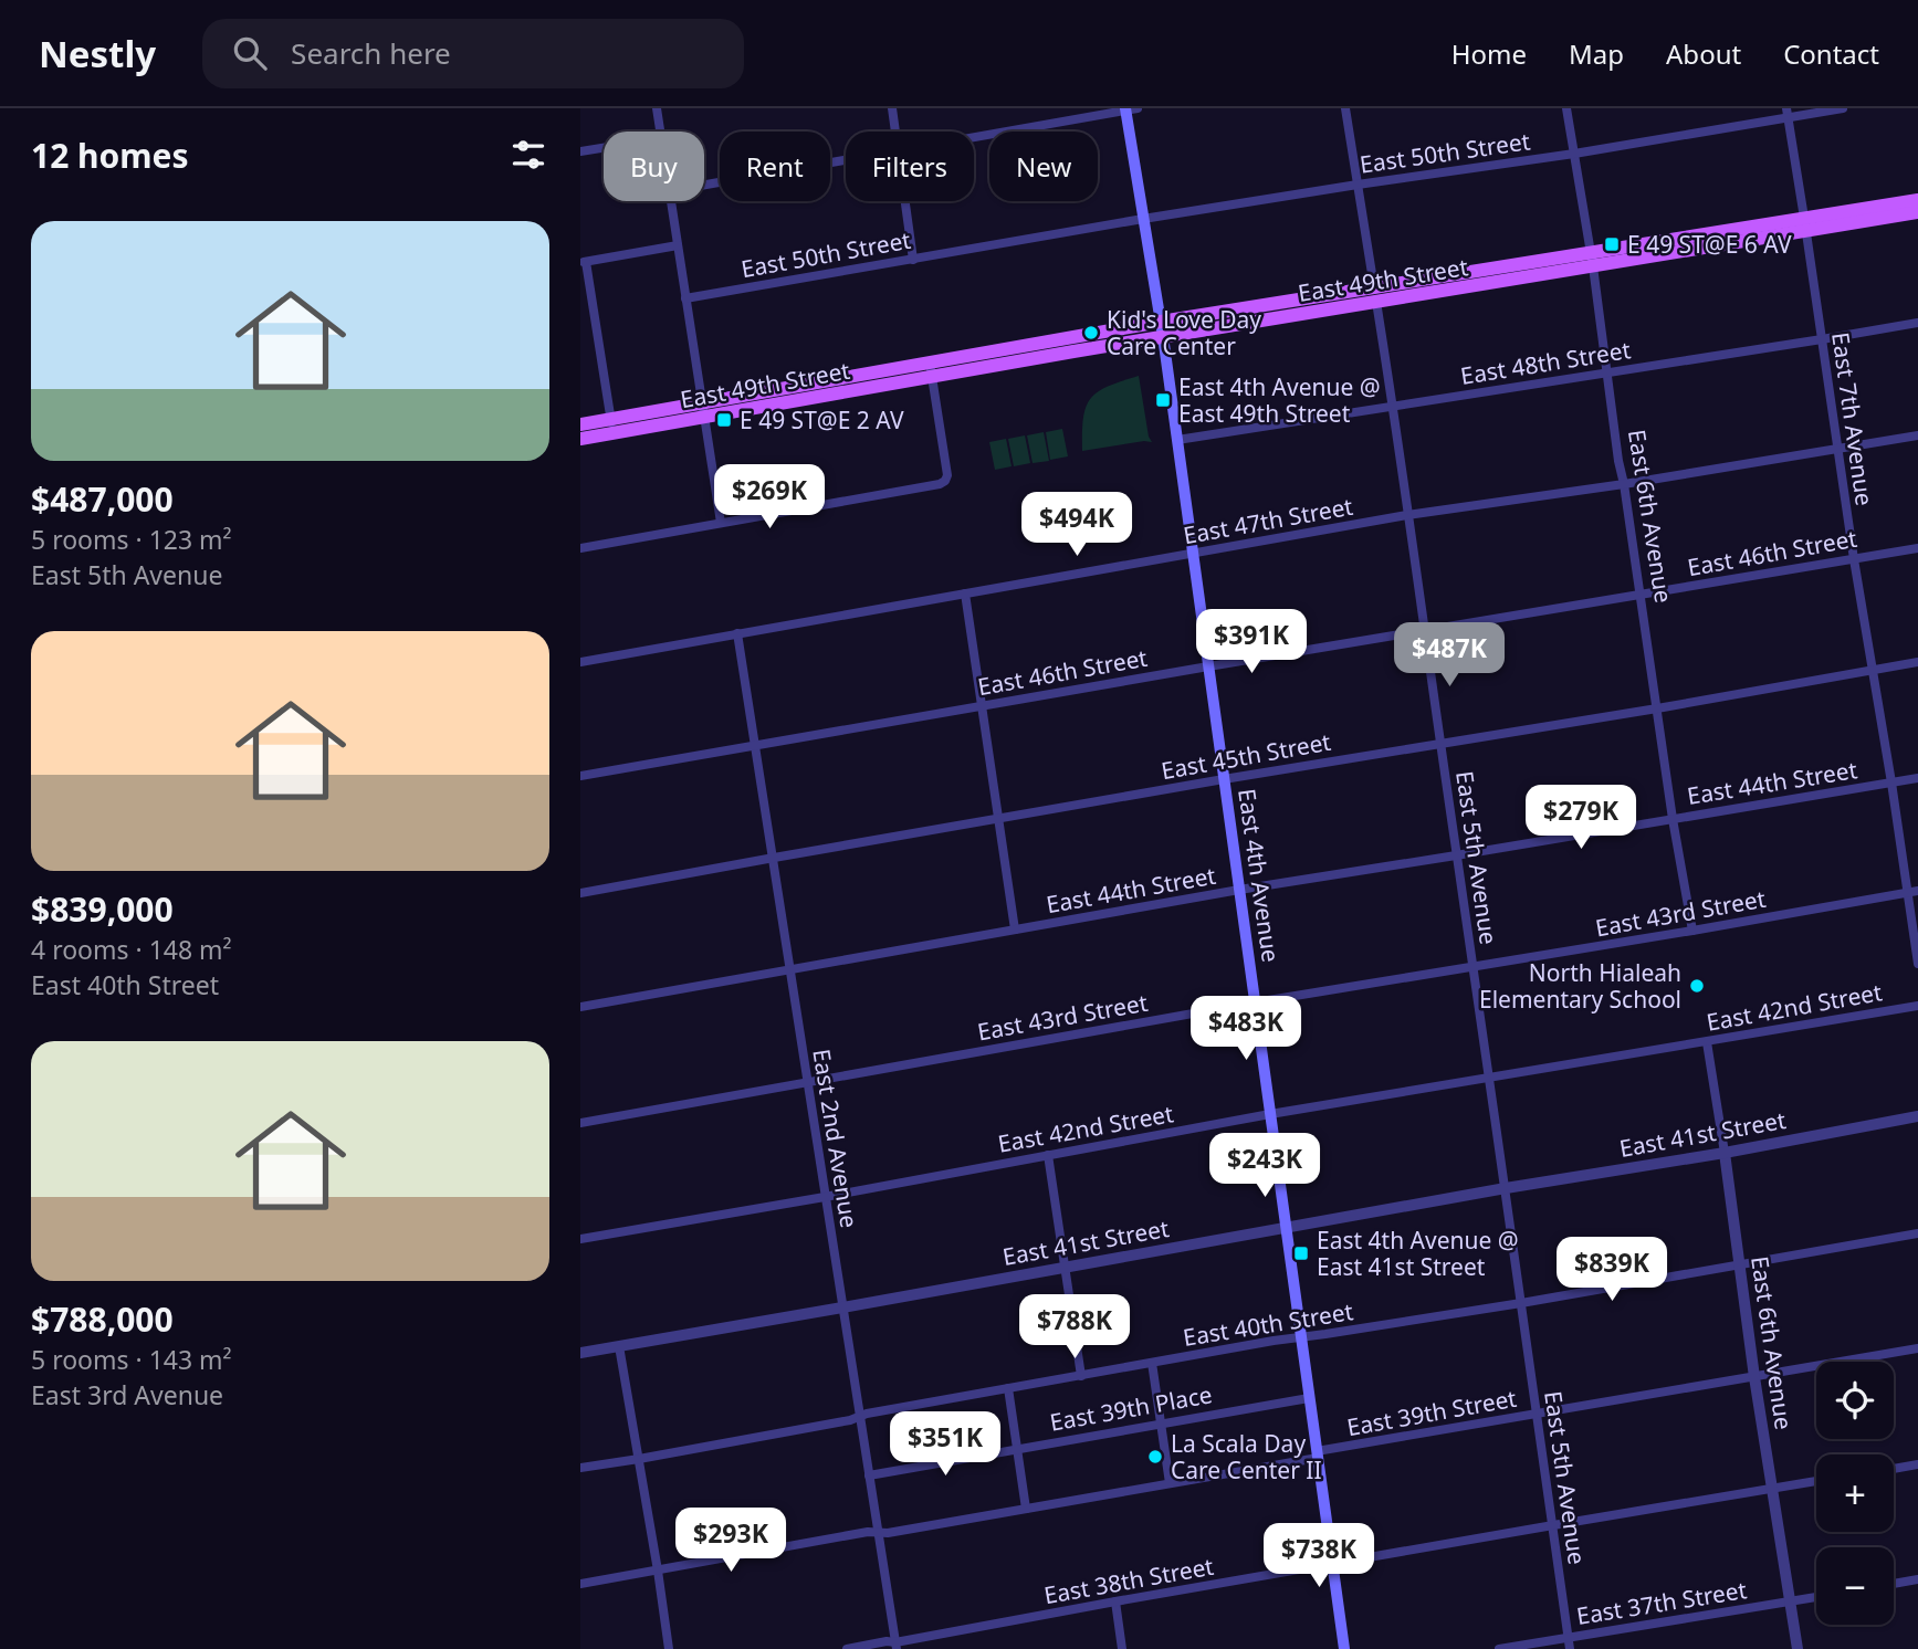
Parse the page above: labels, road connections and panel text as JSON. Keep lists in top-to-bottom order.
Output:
{
  "streets": {
    "main road": ["East 49th Street", "East 4th Avenue"],
    "street": [
      "East 50th Street",
      "East 48th Street",
      "East 7th Avenue",
      "East 6th Avenue",
      "East 47th Street",
      "East 46th Street",
      "East 45th Street",
      "East 44th Street",
      "East 5th Avenue",
      "East 43rd Street",
      "East 42nd Street",
      "East 41st Street",
      "East 2nd Avenue",
      "East 40th Street",
      "East 39th Place",
      "East 39th Street",
      "East 38th Street",
      "East 37th Street"
    ]
  },
  "crossings": [
    ["East 50th Street", "East 7th Avenue"],
    ["East 50th Street", "East 6th Avenue"],
    ["East 50th Street", "East 5th Avenue"],
    ["East 50th Street", "East 4th Avenue"],
    ["East 49th Street", "East 7th Avenue"],
    ["East 49th Street", "East 6th Avenue"],
    ["East 49th Street", "East 5th Avenue"],
    ["East 49th Street", "East 4th Avenue"],
    ["East 48th Street", "East 7th Avenue"],
    ["East 48th Street", "East 6th Avenue"],
    ["East 48th Street", "East 5th Avenue"],
    ["East 48th Street", "East 4th Avenue"],
    ["East 7th Avenue", "East 47th Street"],
    ["East 7th Avenue", "East 46th Street"],
    ["East 7th Avenue", "East 45th Street"],
    ["East 7th Avenue", "East 44th Street"],
    ["East 7th Avenue", "East 43rd Street"],
    ["East 6th Avenue", "East 47th Street"],
    ["East 6th Avenue", "East 46th Street"],
    ["East 6th Avenue", "East 45th Street"],
    ["East 6th Avenue", "East 44th Street"],
    ["East 6th Avenue", "East 43rd Street"],
    ["East 6th Avenue", "East 42nd Street"],
    ["East 6th Avenue", "East 41st Street"],
    ["East 6th Avenue", "East 40th Street"],
    ["East 6th Avenue", "East 39th Street"],
    ["East 6th Avenue", "East 38th Street"],
    ["East 6th Avenue", "East 37th Street"],
    ["East 47th Street", "East 5th Avenue"],
    ["East 47th Street", "East 4th Avenue"],
    ["East 47th Street", "East 2nd Avenue"],
    ["East 46th Street", "East 5th Avenue"],
    ["East 46th Street", "East 4th Avenue"],
    ["East 46th Street", "East 2nd Avenue"],
    ["East 45th Street", "East 5th Avenue"],
    ["East 45th Street", "East 4th Avenue"],
    ["East 45th Street", "East 2nd Avenue"],
    ["East 44th Street", "East 5th Avenue"],
    ["East 44th Street", "East 4th Avenue"],
    ["East 44th Street", "East 2nd Avenue"],
    ["East 5th Avenue", "East 43rd Street"],
    ["East 5th Avenue", "East 42nd Street"],
    ["East 5th Avenue", "East 41st Street"],
    ["East 5th Avenue", "East 40th Street"],
    ["East 5th Avenue", "East 39th Street"],
    ["East 5th Avenue", "East 38th Street"],
    ["East 5th Avenue", "East 37th Street"],
    ["East 4th Avenue", "East 43rd Street"],
    ["East 4th Avenue", "East 42nd Street"],
    ["East 4th Avenue", "East 41st Street"],
    ["East 4th Avenue", "East 40th Street"],
    ["East 4th Avenue", "East 39th Place"],
    ["East 4th Avenue", "East 39th Street"],
    ["East 4th Avenue", "East 38th Street"],
    ["East 43rd Street", "East 2nd Avenue"],
    ["East 42nd Street", "East 2nd Avenue"],
    ["East 41st Street", "East 2nd Avenue"],
    ["East 2nd Avenue", "East 40th Street"],
    ["East 2nd Avenue", "East 39th Place"],
    ["East 2nd Avenue", "East 39th Street"],
    ["East 2nd Avenue", "East 38th Street"]
  ],
  "places": {
    "transit": [
      "E 49 ST@E 6 AV",
      "East 4th Avenue @ East 49th Street",
      "E 49 ST@E 2 AV",
      "East 4th Avenue @ East 41st Street"
    ],
    "other": ["Kid's Love Day Care Center", "North Hialeah Elementary School", "La Scala Day Care Center II"]
  },
  "page": {
    "header": "Nestly",
    "search": "Search here",
    "nav": [
      "Home",
      "Map",
      "About",
      "Contact"
    ],
    "heading": "12 homes",
    "chip": [
      "Buy",
      "Rent",
      "Filters",
      "New"
    ],
    "list": [
      {
        "name": "$487,000",
        "note": "5 rooms · 123 m² · East 5th Avenue"
      },
      {
        "name": "$839,000",
        "note": "4 rooms · 148 m² · East 40th Street"
      },
      {
        "name": "$788,000",
        "note": "5 rooms · 143 m² · East 3rd Avenue"
      }
    ],
    "price": [
      "$269K",
      "$494K",
      "$391K",
      "$487K",
      "$279K",
      "$483K",
      "$243K",
      "$839K",
      "$788K",
      "$351K",
      "$293K",
      "$738K"
    ],
    "map_buttons": ["+", "−"]
  }
}
